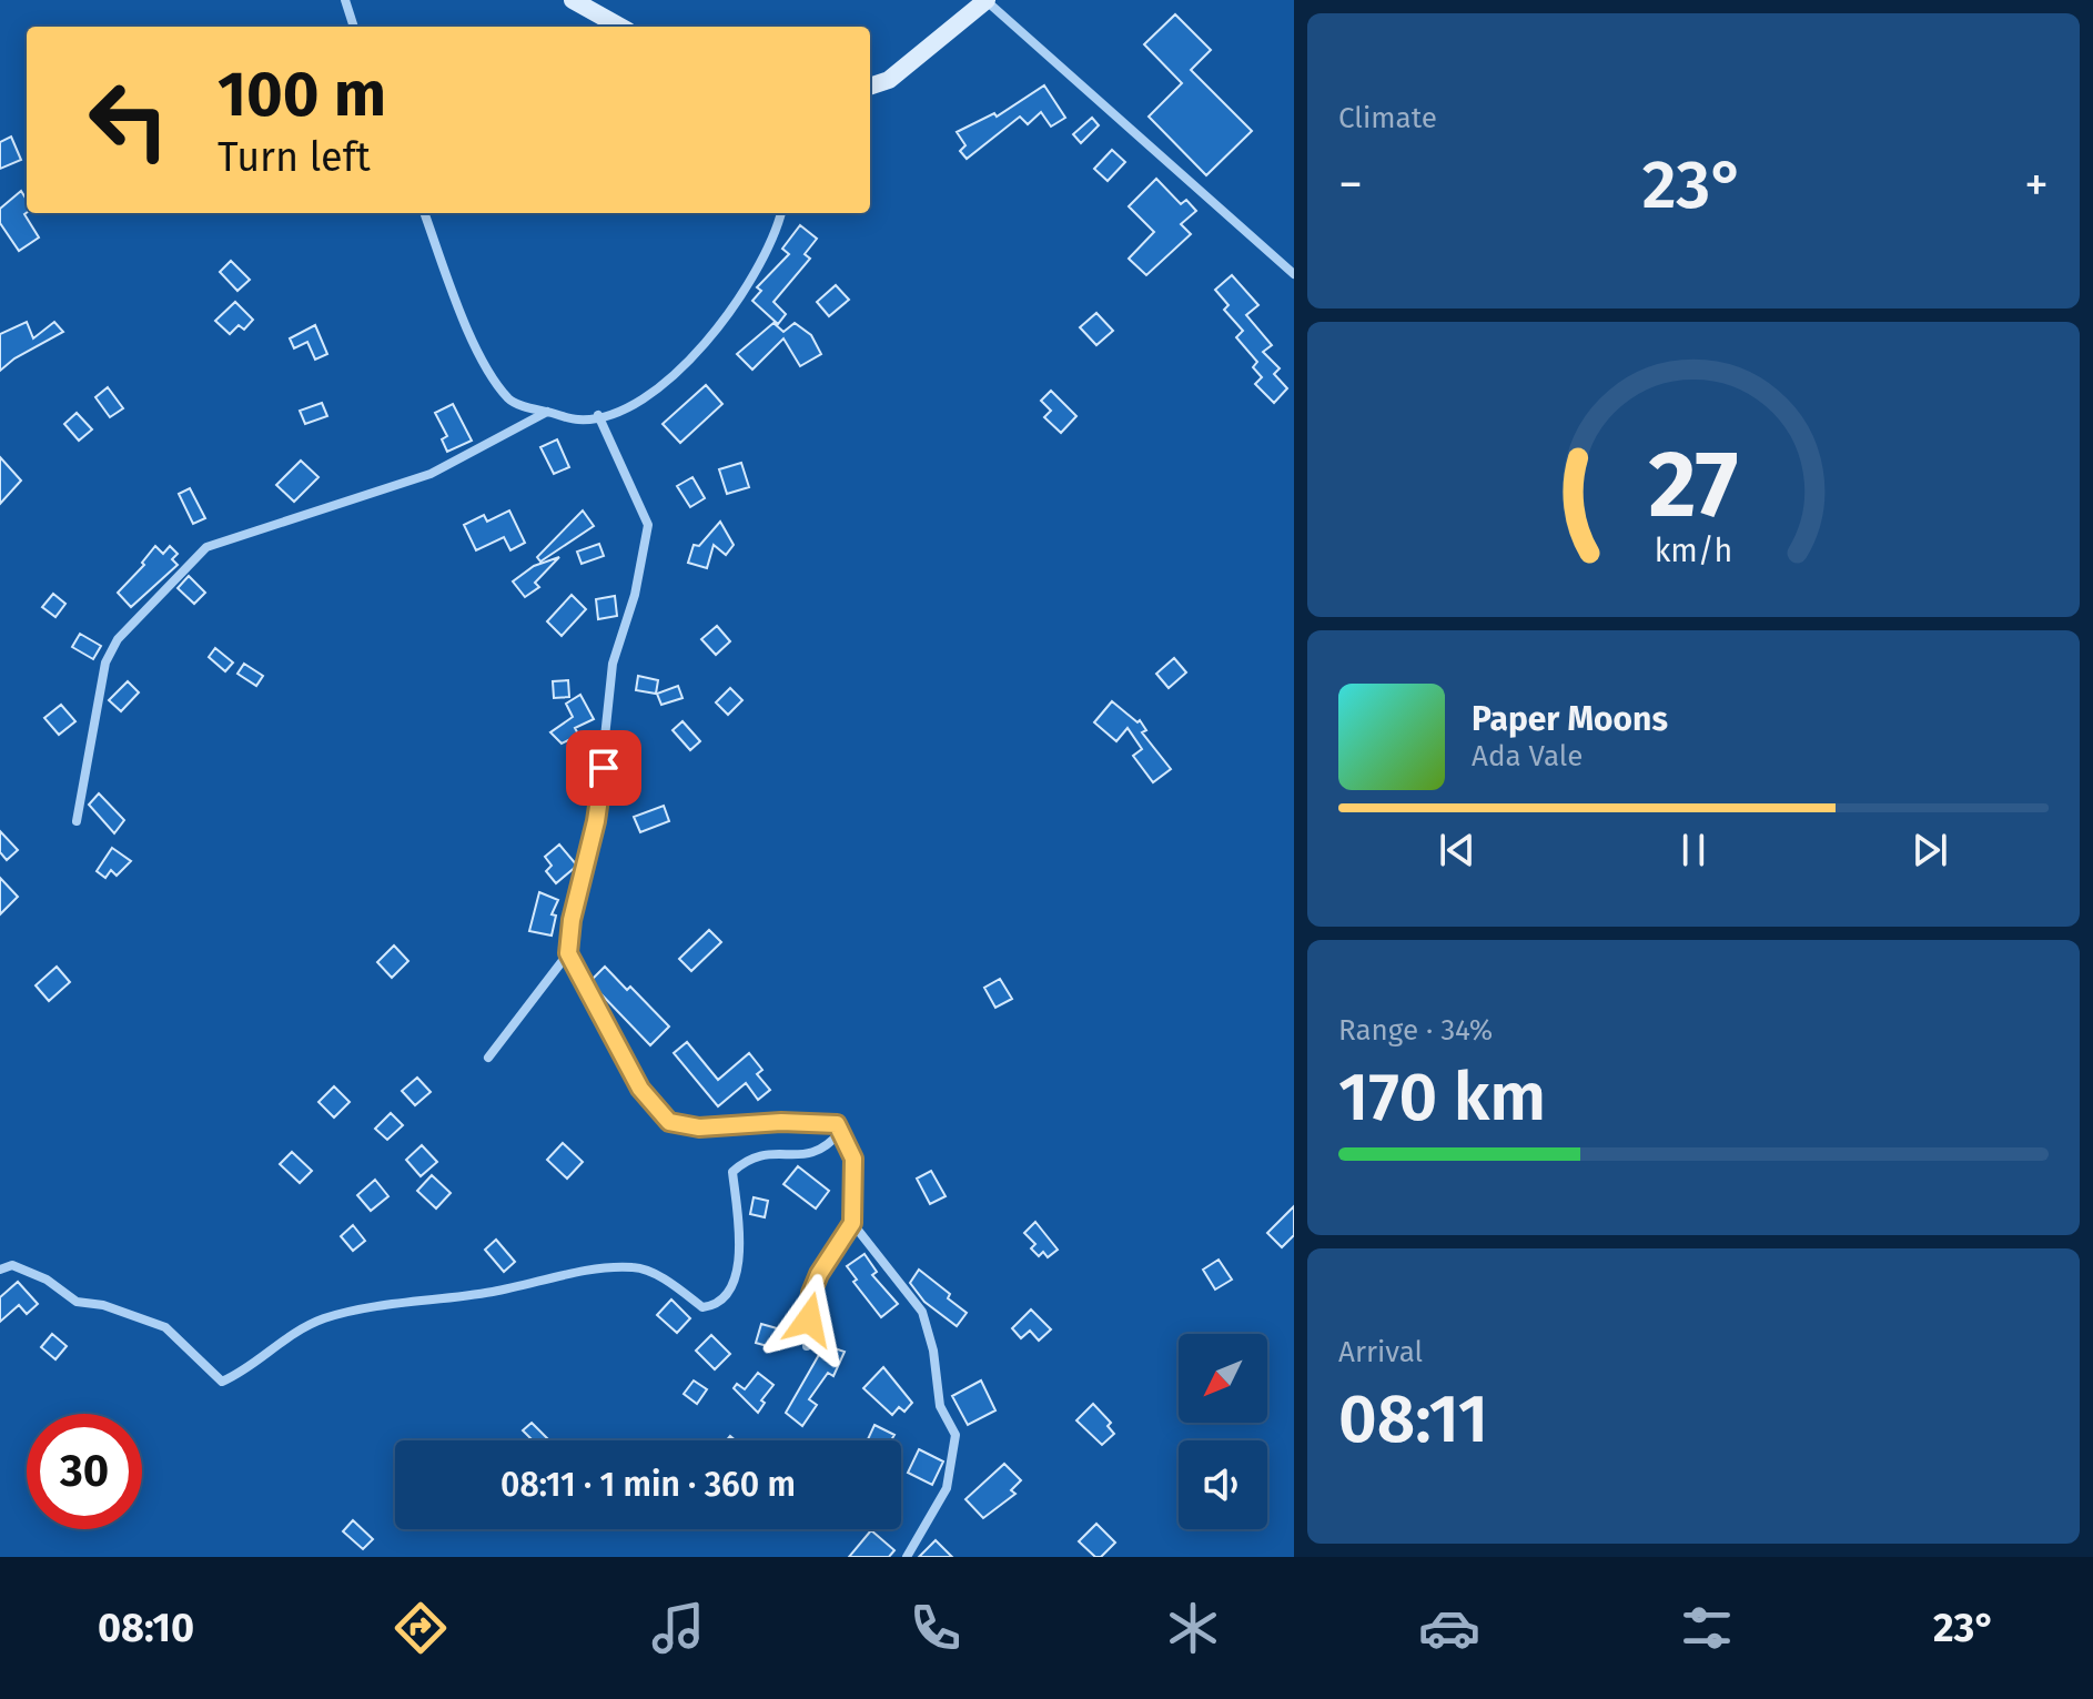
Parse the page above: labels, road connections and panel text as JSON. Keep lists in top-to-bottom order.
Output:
{
  "north": "bottom left",
  "page": {
    "tile": [
      "Climate",
      ["Range · 34%", "170 km"],
      ["Arrival", "08:11"]
    ],
    "turn": ["100 m", "Turn left"],
    "heat": ["−", "23°", "+"],
    "song": ["Paper Moons", "Ada Vale"],
    "limit": "30",
    "trip": "08:11 · 1 min · 360 m",
    "tabs": ["08:10", "23°"],
    "gauge": ["27", "km/h"]
  }
}
